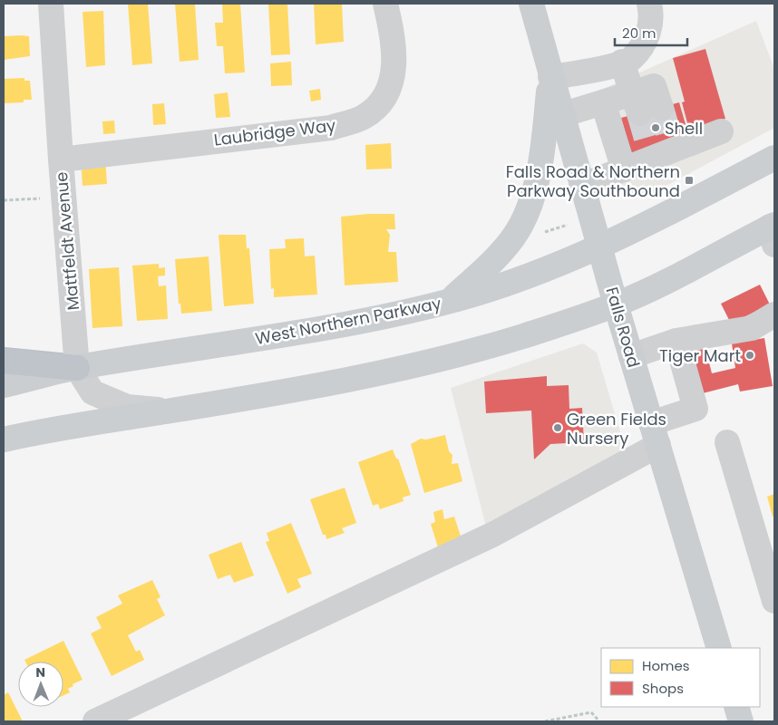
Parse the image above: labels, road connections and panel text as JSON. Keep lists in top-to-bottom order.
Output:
{
  "streets": {
    "main road": ["West Northern Parkway", "Falls Road"],
    "street": ["Laubridge Way", "Mattfeldt Avenue"]
  },
  "crossings": [
    ["Laubridge Way", "Mattfeldt Avenue"],
    ["Mattfeldt Avenue", "West Northern Parkway"],
    ["West Northern Parkway", "Falls Road"]
  ],
  "places": {
    "other": ["Shell", "Tiger Mart", "Green Fields Nursery"],
    "transit": ["Falls Road & Northern Parkway Southbound"]
  },
  "legend": ["Homes", "Shops"],
  "scale_bar": "20 m",
  "north": "top"
}
